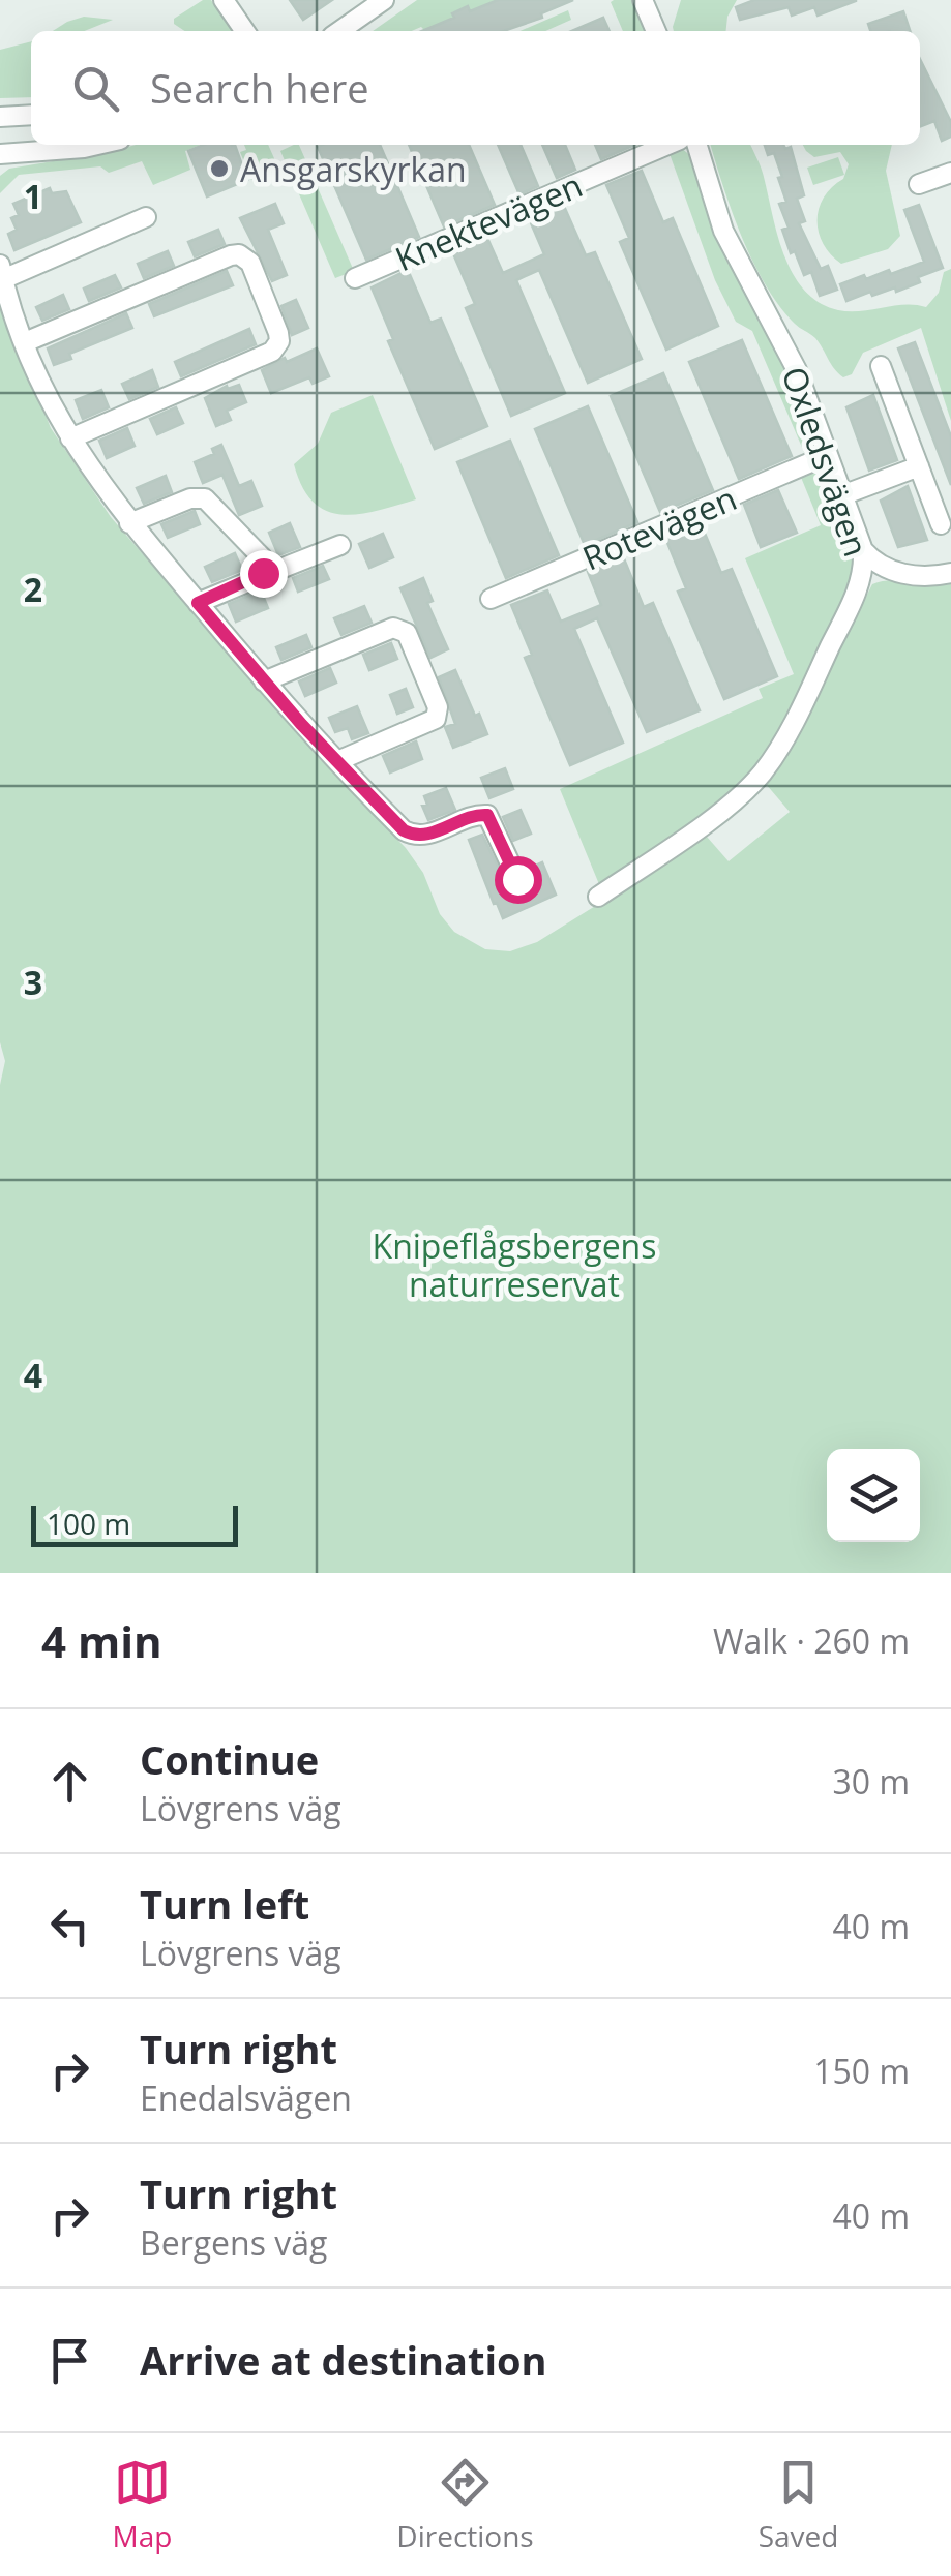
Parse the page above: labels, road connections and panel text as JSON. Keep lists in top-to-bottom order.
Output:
{
  "streets": {
    "street": ["Knektevägen", "Oxledsvägen", "Rotevägen"]
  },
  "crossings": [
    ["Oxledsvägen", "Rotevägen"]
  ],
  "parks": ["Knipeflågsbergens naturreservat"],
  "places": ["Ansgarskyrkan"],
  "scale_bar": "100 m",
  "page": {
    "search": "Search here",
    "scale": "100 m",
    "heading": ["4 min", "Walk · 260 m"],
    "list": [
      ["Continue", "Lövgrens väg", "30 m"],
      ["Turn left", "Lövgrens väg", "40 m"],
      ["Turn right", "Enedalsvägen", "150 m"],
      ["Turn right", "Bergens väg", "40 m"],
      "Arrive at destination"
    ],
    "nav": ["Map", "Directions", "Saved"]
  },
  "grid": {
    "rows": [
      "1",
      "2",
      "3",
      "4"
    ]
  }
}
